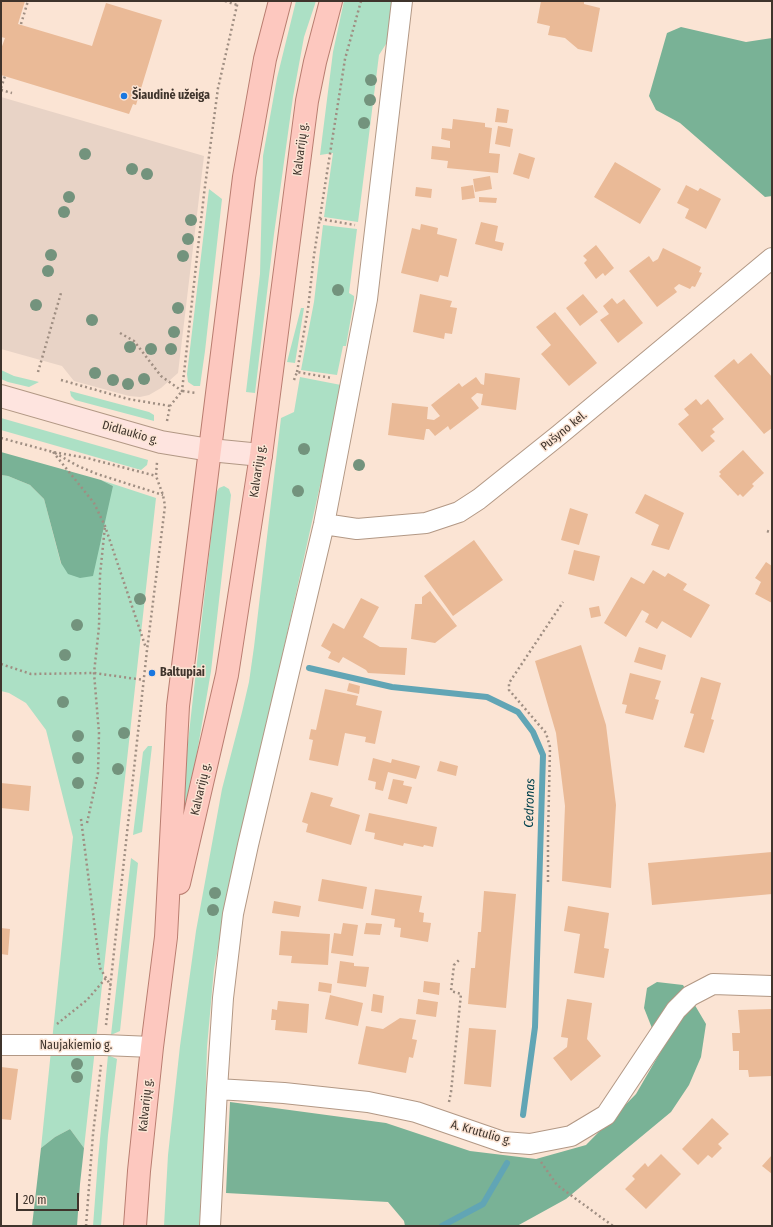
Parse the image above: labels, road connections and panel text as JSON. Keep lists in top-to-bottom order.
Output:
{
  "streets": {
    "main road": ["Kalvarijų g."],
    "street": [
      "Pušyno kel.",
      "Didlaukio g.",
      "Naujakiemio g.",
      "A. Krutulio g."
    ]
  },
  "crossings": [
    ["Kalvarijų g.", "Didlaukio g."],
    ["Kalvarijų g.", "Naujakiemio g."]
  ],
  "water": ["Cedronas"],
  "places": ["Šiaudinė užeiga", "Baltupiai"],
  "scale_bar": "20 m"
}
